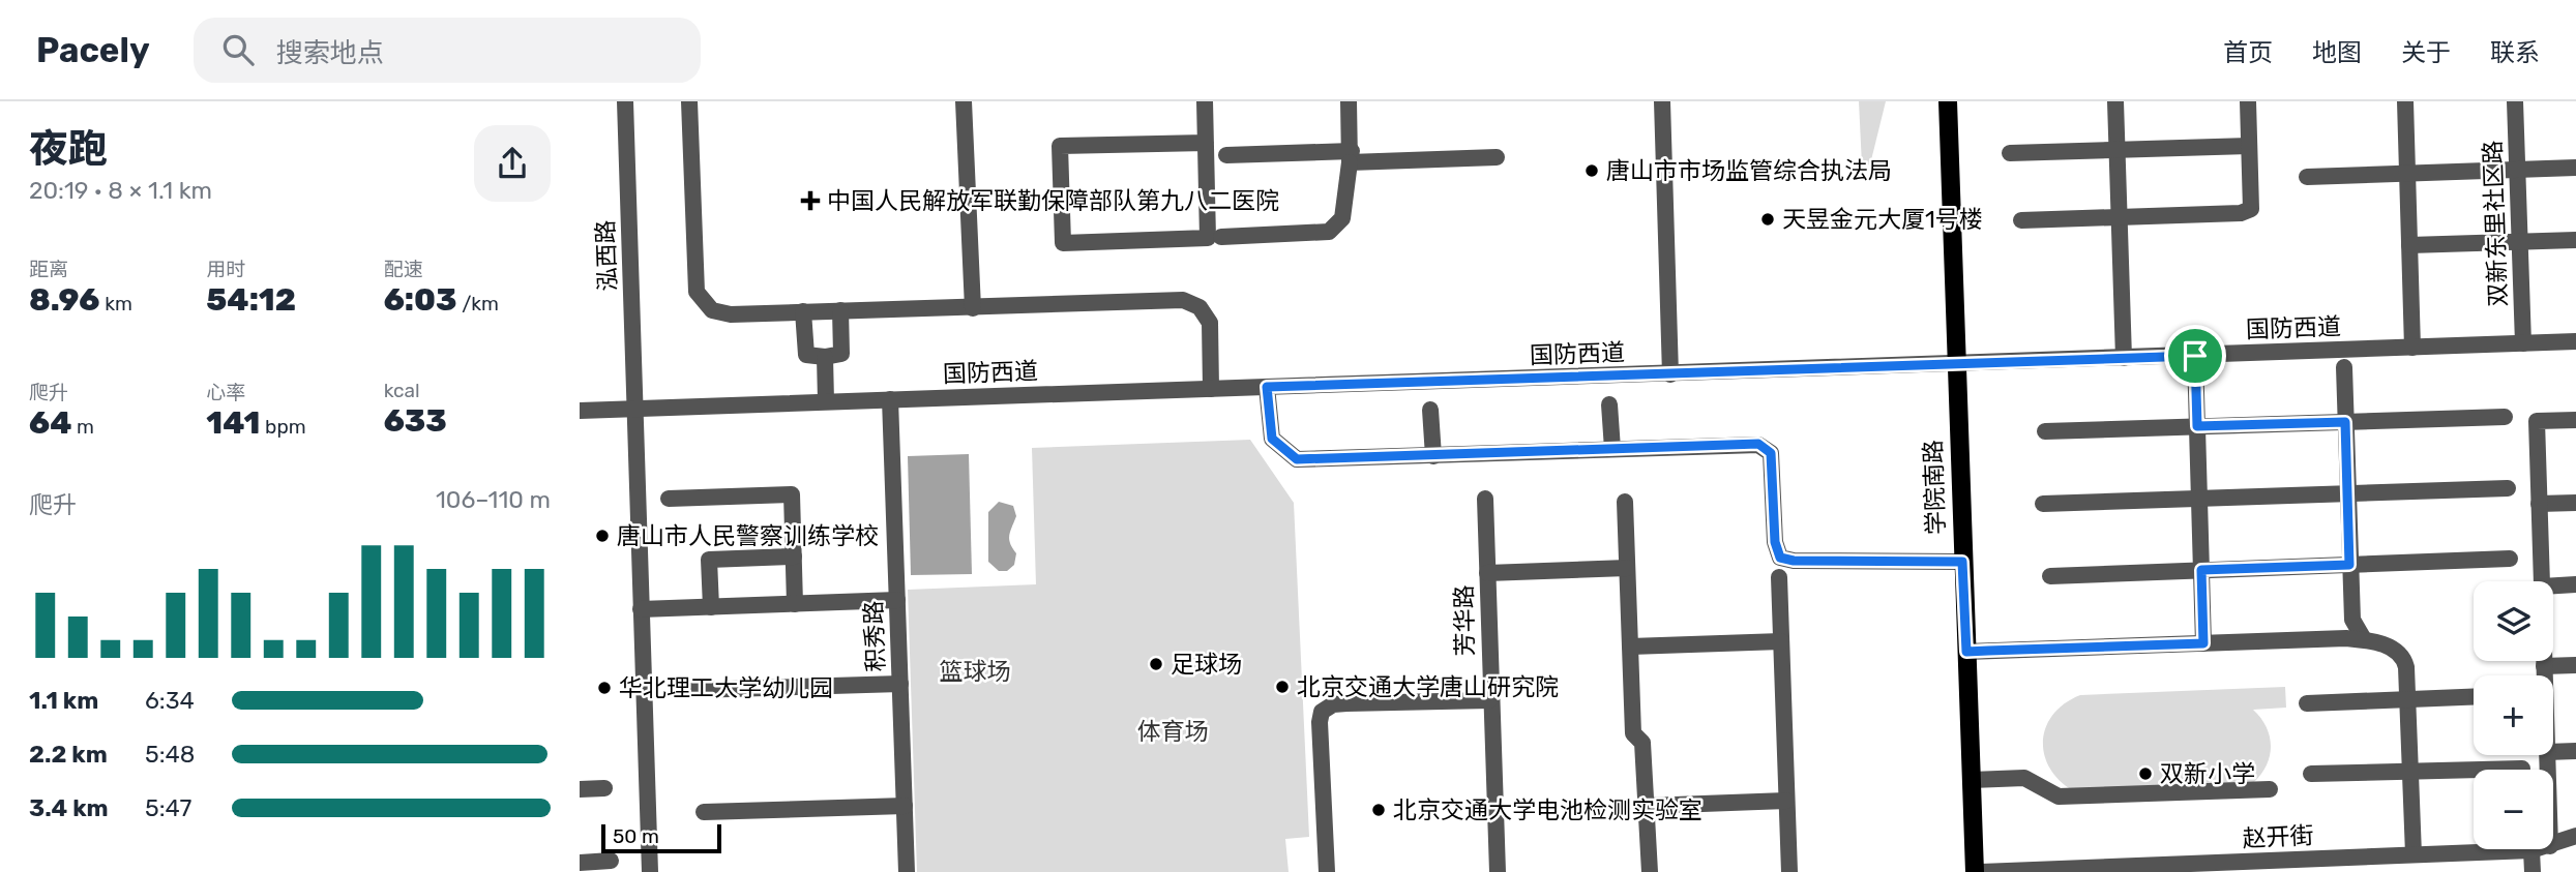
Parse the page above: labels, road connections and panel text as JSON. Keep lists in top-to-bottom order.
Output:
{
  "streets": {
    "main road": ["学院南路"],
    "street": [
      "双新东里社区路",
      "泓西路",
      "国防西道",
      "芳华路",
      "积秀路",
      "赵开街"
    ]
  },
  "crossings": [
    ["双新东里社区路", "国防西道"],
    ["泓西路", "国防西道"],
    ["国防西道", "学院南路"],
    ["国防西道", "积秀路"],
    ["学院南路", "赵开街"]
  ],
  "parks": ["篮球场", "体育场"],
  "places": {
    "other": [
      "唐山市市场监管综合执法局",
      "天昱金元大厦1号楼",
      "唐山市人民警察训练学校",
      "足球场",
      "北京交通大学唐山研究院",
      "华北理工大学幼儿园",
      "双新小学",
      "北京交通大学电池检测实验室"
    ],
    "health": ["中国人民解放军联勤保障部队第九八二医院"]
  },
  "scale_bar": "50 m",
  "page": {
    "header": "Pacely",
    "search": "搜索地点",
    "nav": [
      "首页",
      "地图",
      "关于",
      "联系"
    ],
    "heading": ["夜跑", "20:19 · 8 × 1.1 km"],
    "stats": [
      ["距离", "8.96 km"],
      ["用时", "54:12"],
      ["配速", "6:03 /km"],
      ["爬升", "64 m"],
      ["心率", "141 bpm"],
      ["kcal", "633"]
    ],
    "chart": ["爬升", "106–110 m"],
    "map_buttons": ["+", "−"],
    "list": [
      {
        "name": "1.1 km",
        "note": "6:34"
      },
      {
        "name": "2.2 km",
        "note": "5:48"
      },
      {
        "name": "3.4 km",
        "note": "5:47"
      }
    ],
    "scale": "50 m"
  }
}
